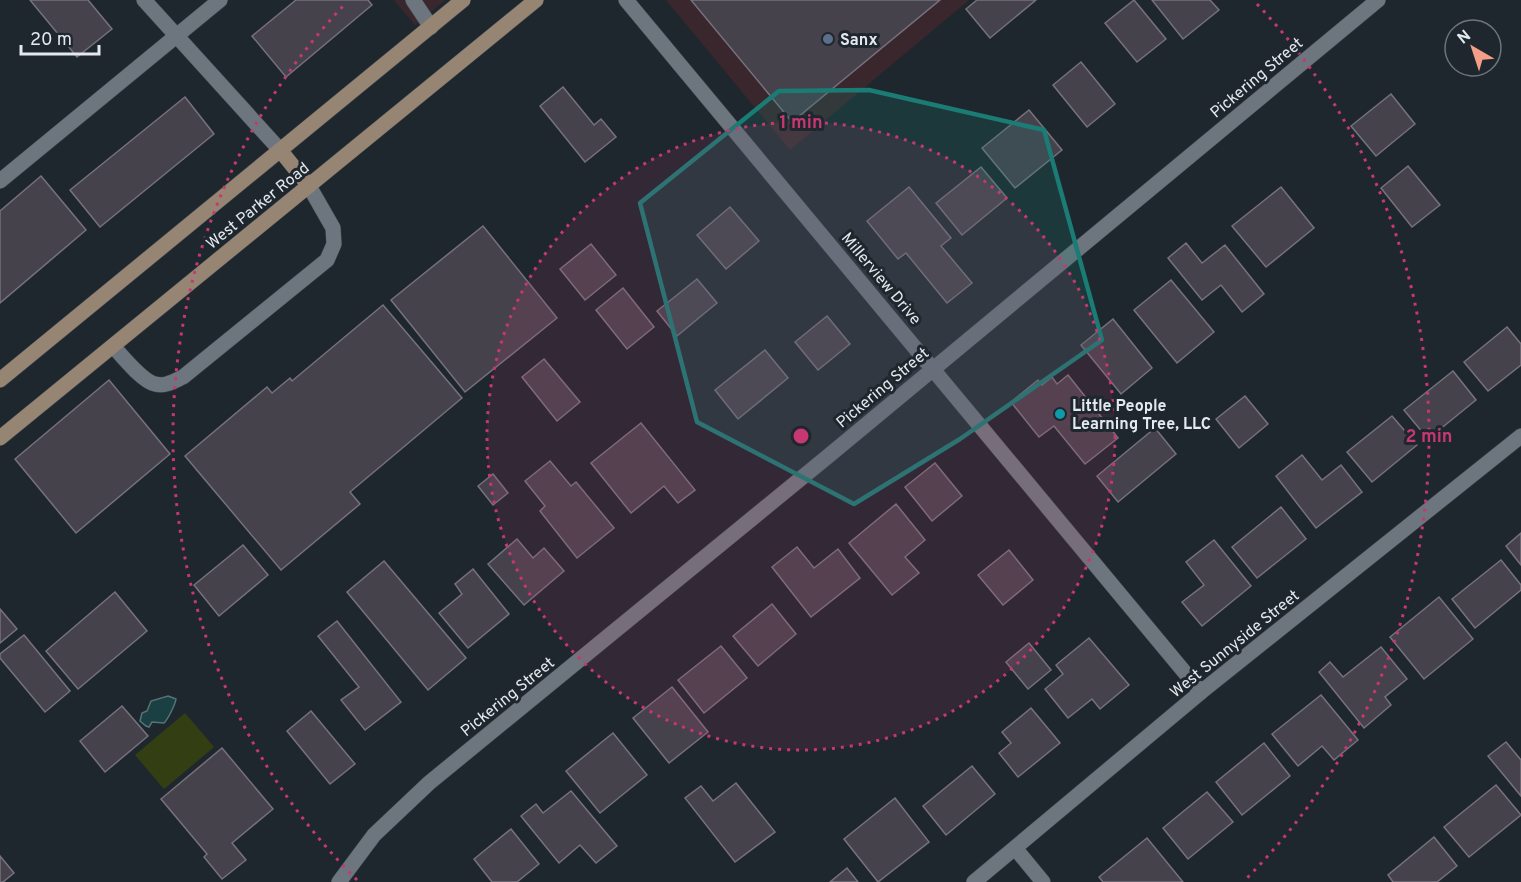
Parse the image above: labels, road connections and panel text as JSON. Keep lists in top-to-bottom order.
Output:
{
  "streets": {
    "main road": ["West Parker Road"],
    "street": ["Pickering Street", "Millerview Drive", "West Sunnyside Street"]
  },
  "crossings": [
    ["Pickering Street", "Millerview Drive"],
    ["Millerview Drive", "West Sunnyside Street"]
  ],
  "places": ["Sanx", "Little People Learning Tree, LLC"],
  "scale_bar": "20 m",
  "north": "top left",
  "rings": ["1 min", "2 min"]
}
